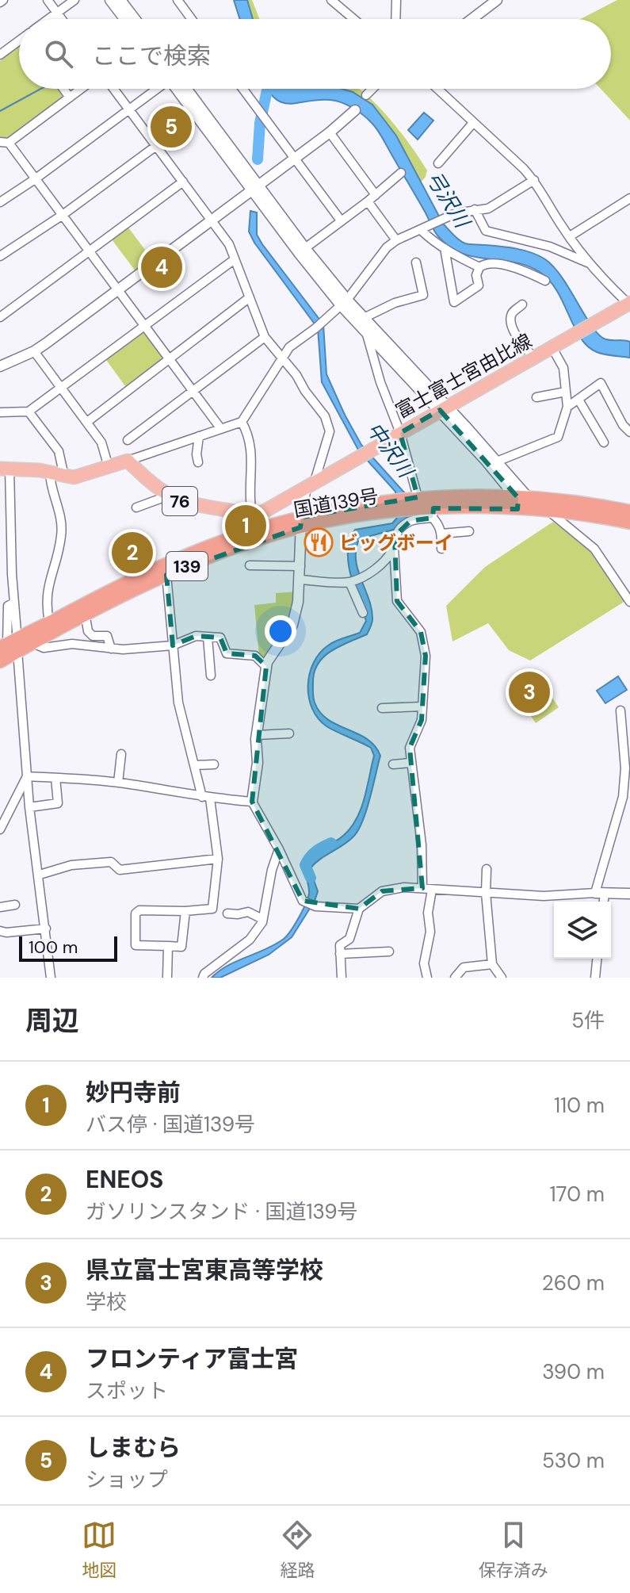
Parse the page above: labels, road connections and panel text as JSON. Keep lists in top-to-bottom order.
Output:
{
  "streets": {
    "highway": ["国道139号", "139"],
    "main road": ["富士富士宮由比線", "76"]
  },
  "crossings": [
    ["富士富士宮由比線", "76"]
  ],
  "water": ["弓沢川", "中沢川"],
  "places": {
    "restaurant": ["ビッグボーイ"]
  },
  "scale_bar": "100 m",
  "page": {
    "search": "ここで検索",
    "pins": [
      "5",
      "4",
      "1",
      "2",
      "3"
    ],
    "scale": "100 m",
    "heading": ["周辺", "5件"],
    "list": [
      {
        "mark": "1",
        "name": "妙円寺前",
        "note": "バス停 · 国道139号",
        "value": "110 m"
      },
      {
        "mark": "2",
        "name": "ENEOS",
        "note": "ガソリンスタンド · 国道139号",
        "value": "170 m"
      },
      {
        "mark": "3",
        "name": "県立富士宮東高等学校",
        "note": "学校",
        "value": "260 m"
      },
      {
        "mark": "4",
        "name": "フロンティア富士宮",
        "note": "スポット",
        "value": "390 m"
      },
      {
        "mark": "5",
        "name": "しまむら",
        "note": "ショップ",
        "value": "530 m"
      }
    ],
    "nav": ["地図", "経路", "保存済み"]
  }
}
